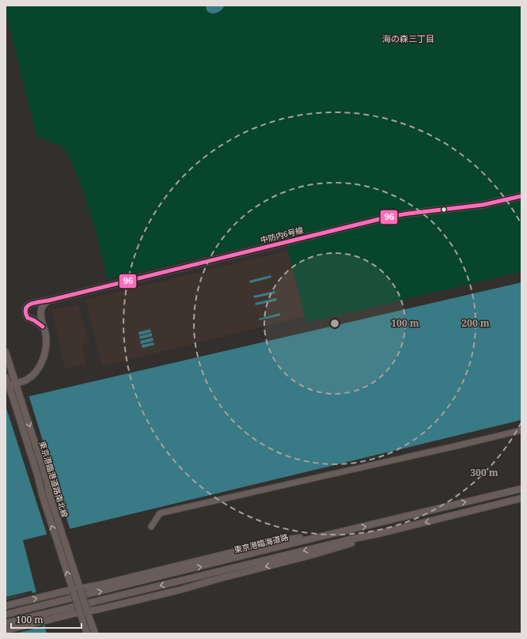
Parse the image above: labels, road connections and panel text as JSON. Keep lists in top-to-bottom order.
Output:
{
  "streets": {
    "street": ["中防内6号線", "東京港臨港道路南北線", "東京港臨海道路"]
  },
  "districts": ["海の森三丁目"],
  "lines": ["transit line 96"],
  "scale_bar": "100 m",
  "rings": ["100 m", "200 m", "300 m"]
}
